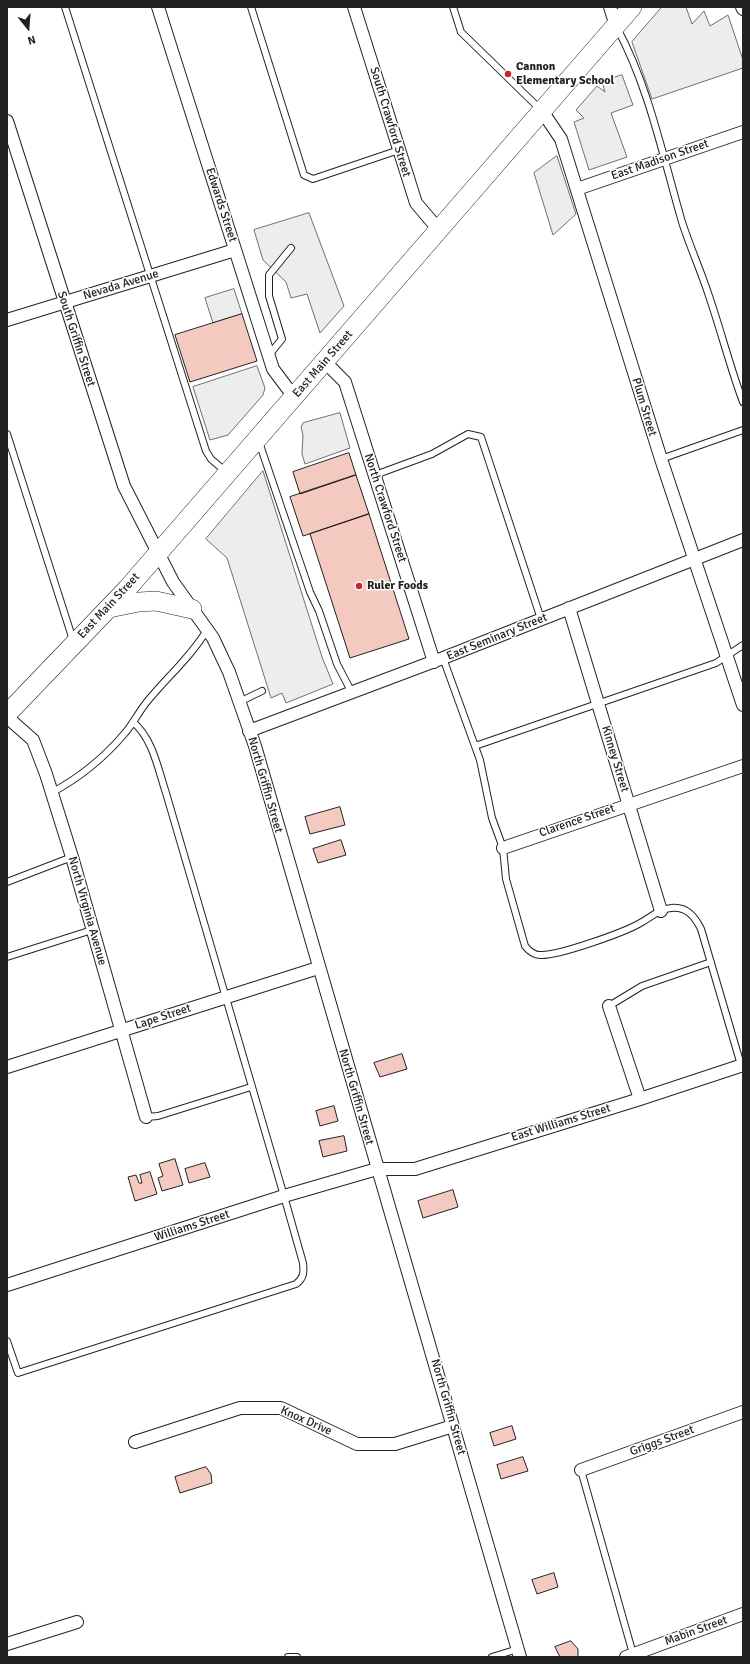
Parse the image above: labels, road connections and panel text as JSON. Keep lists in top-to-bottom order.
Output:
{
  "streets": {
    "main road": ["East Main Street"],
    "street": [
      "South Crawford Street",
      "East Madison Street",
      "Edwards Street",
      "Nevada Avenue",
      "South Griffin Street",
      "Plum Street",
      "North Crawford Street",
      "East Seminary Street",
      "Kinney Street",
      "North Griffin Street",
      "Clarence Street",
      "North Virginia Avenue",
      "Lape Street",
      "East Williams Street",
      "Williams Street",
      "Knox Drive",
      "Griggs Street",
      "Mabin Street"
    ]
  },
  "crossings": [
    ["South Crawford Street", "East Main Street"],
    ["East Madison Street", "Plum Street"],
    ["Edwards Street", "Nevada Avenue"],
    ["Edwards Street", "East Main Street"],
    ["Nevada Avenue", "South Griffin Street"],
    ["South Griffin Street", "East Main Street"],
    ["South Griffin Street", "North Griffin Street"],
    ["East Main Street", "Plum Street"],
    ["East Main Street", "North Crawford Street"],
    ["East Main Street", "North Griffin Street"],
    ["Plum Street", "East Seminary Street"],
    ["North Crawford Street", "East Seminary Street"],
    ["East Seminary Street", "Kinney Street"],
    ["East Seminary Street", "North Griffin Street"],
    ["Kinney Street", "Clarence Street"],
    ["North Griffin Street", "Lape Street"],
    ["North Griffin Street", "East Williams Street"],
    ["North Griffin Street", "Williams Street"],
    ["North Griffin Street", "Knox Drive"],
    ["North Virginia Avenue", "Lape Street"],
    ["East Williams Street", "Williams Street"]
  ],
  "places": ["Cannon Elementary School", "Ruler Foods"],
  "north": "bottom"
}
